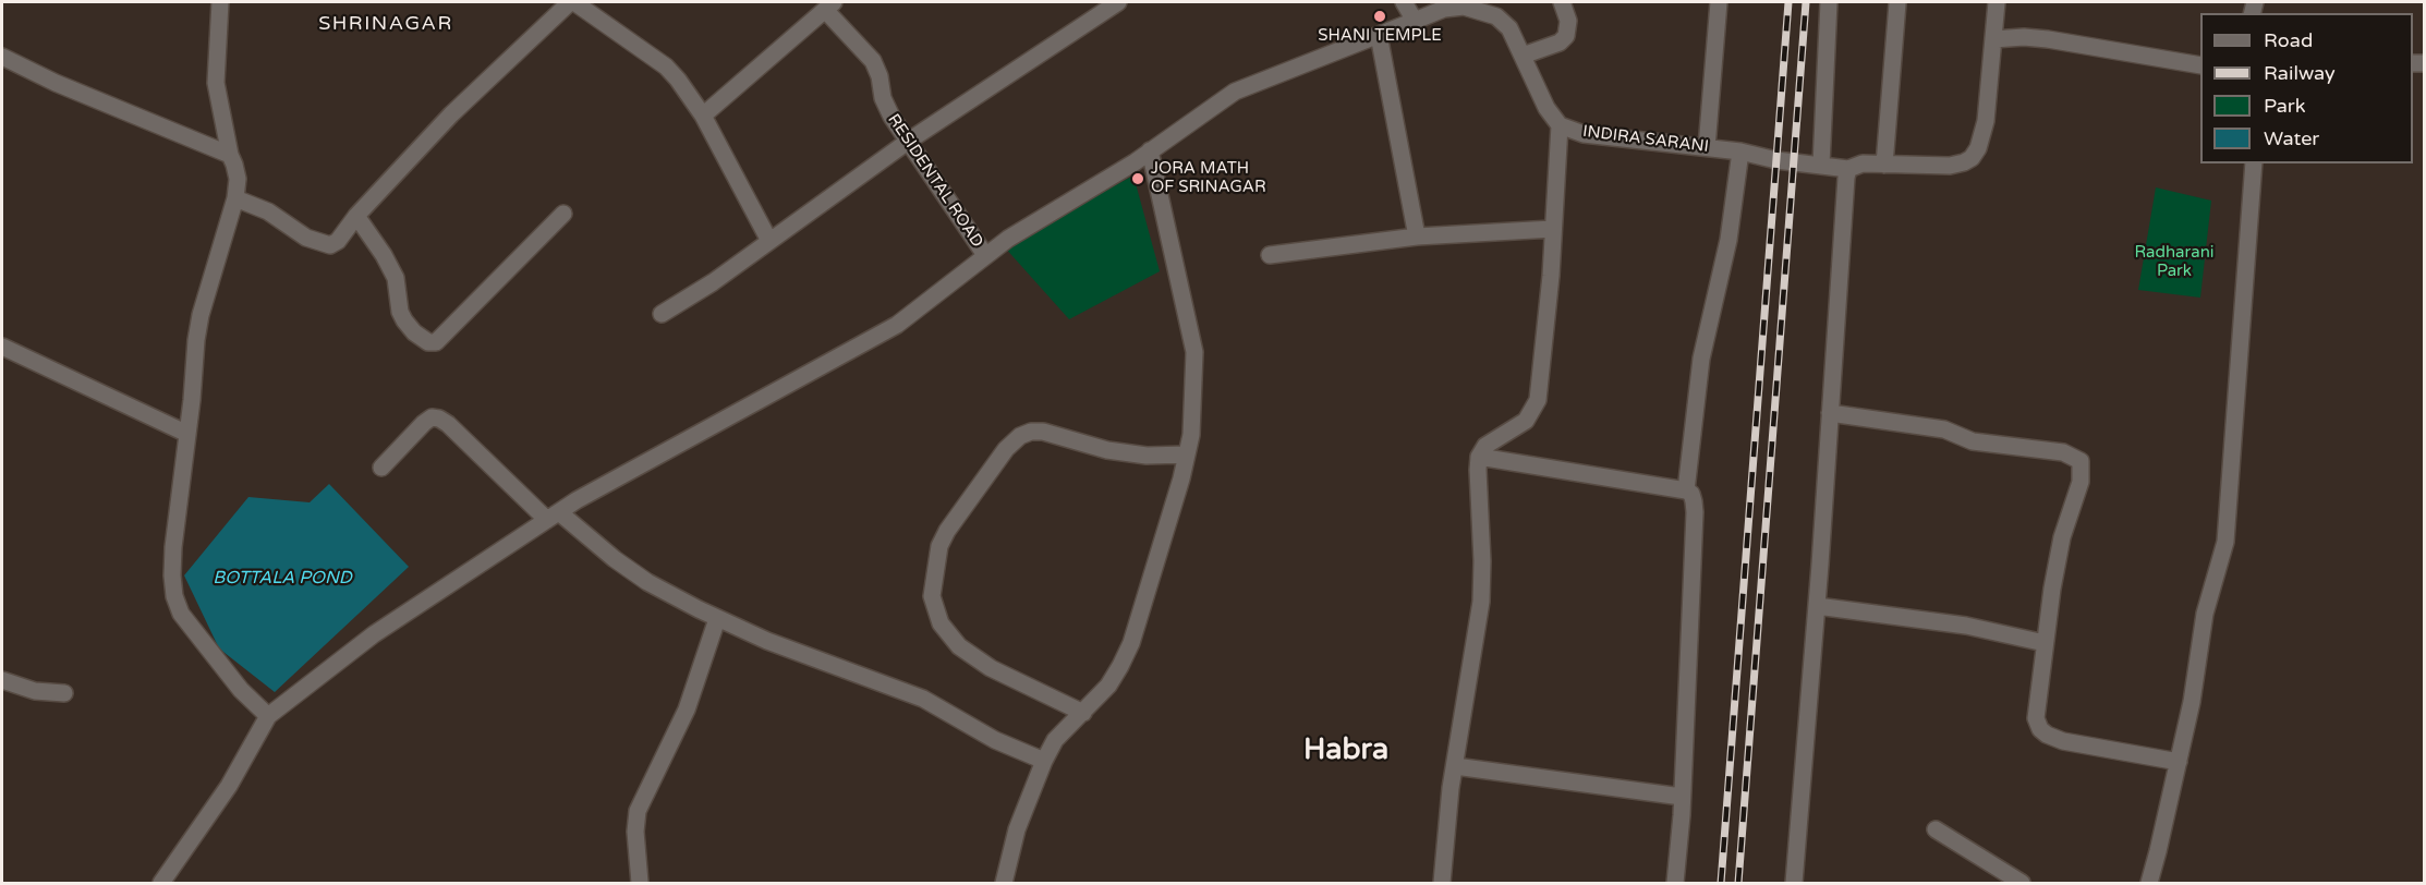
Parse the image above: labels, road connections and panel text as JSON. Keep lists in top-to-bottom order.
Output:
{
  "streets": {
    "street": ["INDIRA SARANI", "RESIDENTAL ROAD"]
  },
  "crossings": [
    ["INDIRA SARANI", "RESIDENTAL ROAD"]
  ],
  "districts": ["SHRINAGAR", "Habra"],
  "water": ["BOTTALA POND"],
  "parks": ["Radharani Park"],
  "places": ["SHANI TEMPLE", "JORA MATH OF SRINAGAR"],
  "legend": [
    "Road",
    "Railway",
    "Park",
    "Water"
  ]
}
